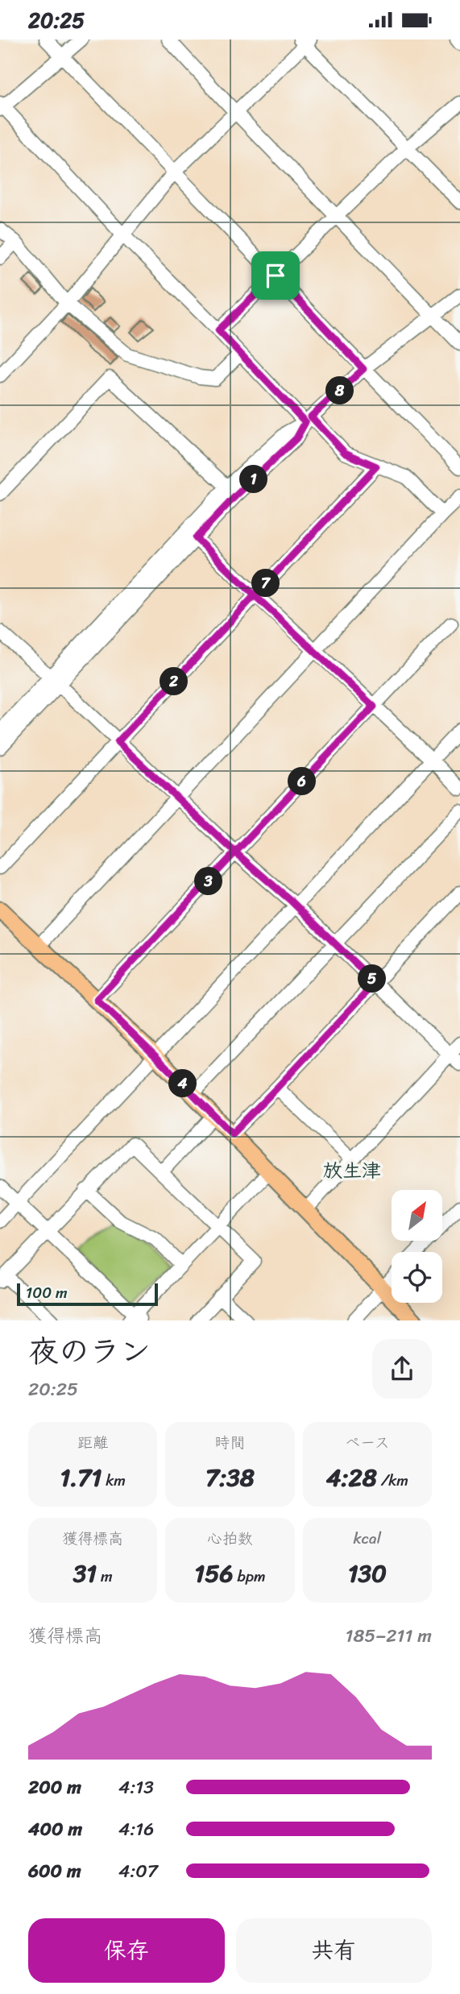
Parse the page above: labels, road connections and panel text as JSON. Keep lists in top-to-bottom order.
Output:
{
  "districts": ["放生津"],
  "scale_bar": "100 m",
  "north": "top right",
  "page": {
    "status": "20:25",
    "pins": [
      "8",
      "1",
      "7",
      "2",
      "6",
      "3",
      "5",
      "4"
    ],
    "scale": "100 m",
    "heading": ["夜のラン", "20:25"],
    "stats": [
      ["距離", "1.71 km"],
      ["時間", "7:38"],
      ["ペース", "4:28 /km"],
      ["獲得標高", "31 m"],
      ["心拍数", "156 bpm"],
      ["kcal", "130"]
    ],
    "chart": ["獲得標高", "185–211 m"],
    "list": [
      {
        "name": "200 m",
        "note": "4:13"
      },
      {
        "name": "400 m",
        "note": "4:16"
      },
      {
        "name": "600 m",
        "note": "4:07"
      }
    ],
    "buttons": ["保存", "共有"]
  }
}
